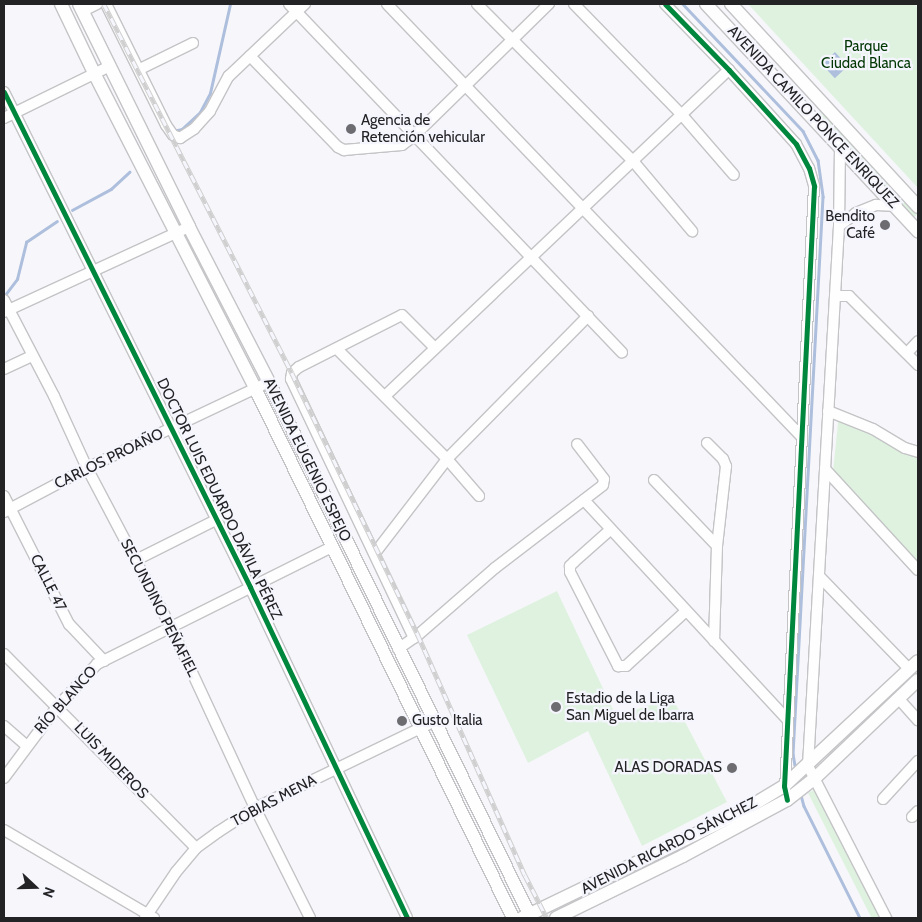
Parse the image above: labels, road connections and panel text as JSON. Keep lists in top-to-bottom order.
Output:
{
  "streets": {
    "main road": ["AVENIDA CAMILO PONCE ENRIQUEZ", "AVENIDA EUGENIO ESPEJO", "AVENIDA RICARDO SÁNCHEZ"],
    "street": [
      "CARLOS PROAÑO",
      "DOCTOR LUIS EDUARDO DÁVILA PÉREZ",
      "CALLE 47",
      "SECUNDINO PEÑAFIEL",
      "RÍO BLANCO",
      "LUIS MIDEROS",
      "TOBIAS MENA"
    ]
  },
  "crossings": [
    ["CARLOS PROAÑO", "AVENIDA EUGENIO ESPEJO"],
    ["CARLOS PROAÑO", "DOCTOR LUIS EDUARDO DÁVILA PÉREZ"],
    ["CARLOS PROAÑO", "CALLE 47"],
    ["CARLOS PROAÑO", "SECUNDINO PEÑAFIEL"],
    ["AVENIDA EUGENIO ESPEJO", "RÍO BLANCO"],
    ["AVENIDA EUGENIO ESPEJO", "TOBIAS MENA"],
    ["AVENIDA EUGENIO ESPEJO", "AVENIDA RICARDO SÁNCHEZ"],
    ["DOCTOR LUIS EDUARDO DÁVILA PÉREZ", "RÍO BLANCO"],
    ["DOCTOR LUIS EDUARDO DÁVILA PÉREZ", "TOBIAS MENA"],
    ["CALLE 47", "RÍO BLANCO"],
    ["SECUNDINO PEÑAFIEL", "RÍO BLANCO"],
    ["SECUNDINO PEÑAFIEL", "TOBIAS MENA"],
    ["RÍO BLANCO", "LUIS MIDEROS"],
    ["LUIS MIDEROS", "TOBIAS MENA"]
  ],
  "parks": ["Parque Ciudad Blanca"],
  "places": [
    "Agencia de Retención vehicular",
    "Bendito Café",
    "Estadio de la Liga San Miguel de Ibarra",
    "Gusto Italia",
    "ALAS DORADAS"
  ],
  "north": "right"
}
